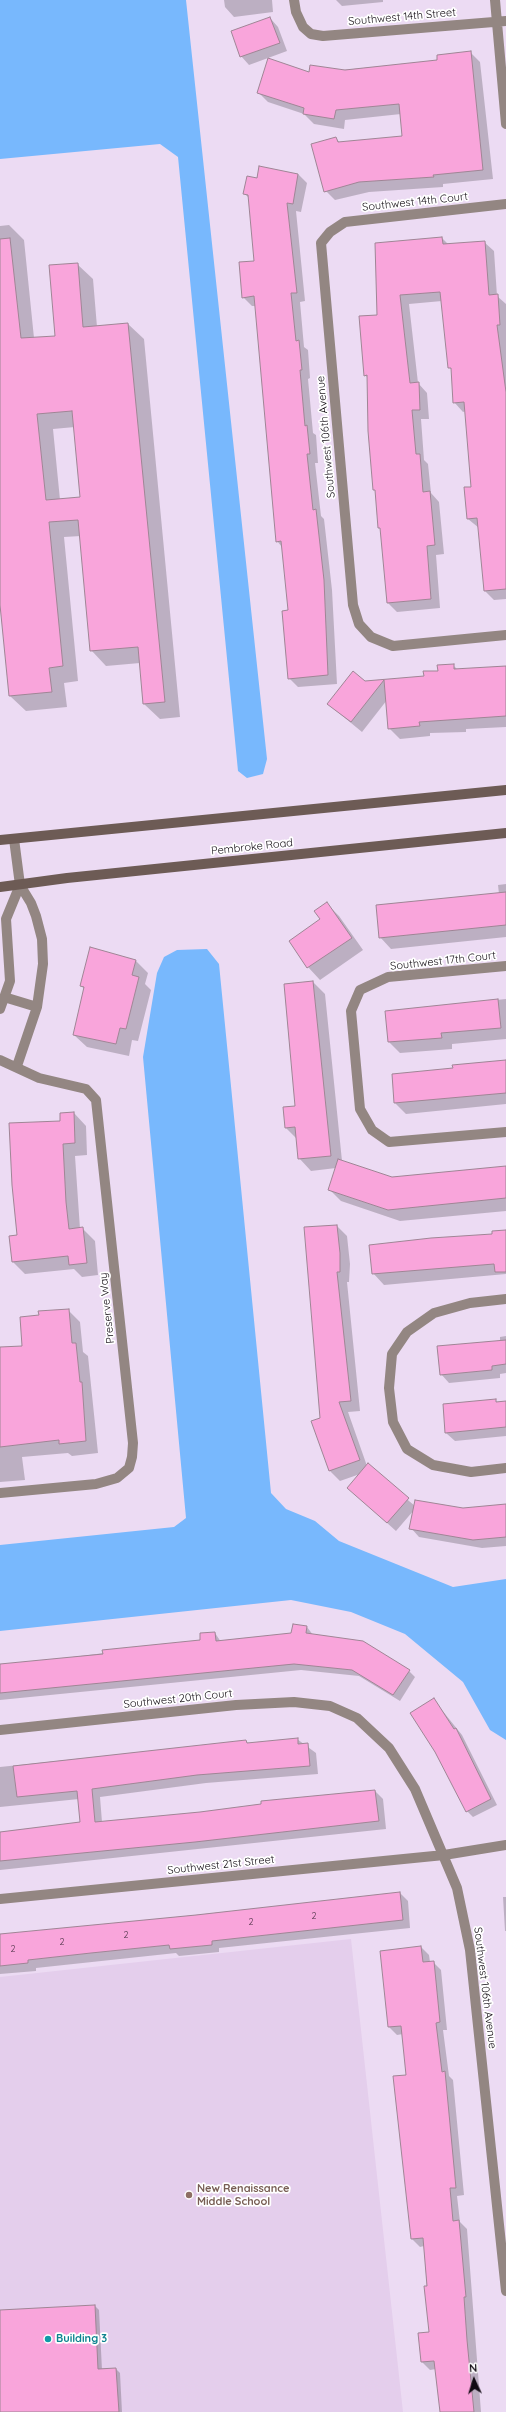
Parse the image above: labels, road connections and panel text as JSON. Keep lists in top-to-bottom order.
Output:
{
  "streets": {
    "main road": ["Pembroke Road"],
    "street": [
      "Southwest 14th Street",
      "Southwest 14th Court",
      "Southwest 106th Avenue",
      "Southwest 17th Court",
      "Preserve Way",
      "Southwest 20th Court",
      "Southwest 21st Street"
    ]
  },
  "crossings": [
    ["Southwest 14th Court", "Southwest 106th Avenue"],
    ["Southwest 106th Avenue", "Southwest 20th Court"],
    ["Southwest 106th Avenue", "Southwest 21st Street"]
  ],
  "places": ["New Renaissance Middle School", "Building 3"],
  "house_numbers": [
    "2",
    "2",
    "2",
    "2",
    "2"
  ],
  "north": "top"
}
